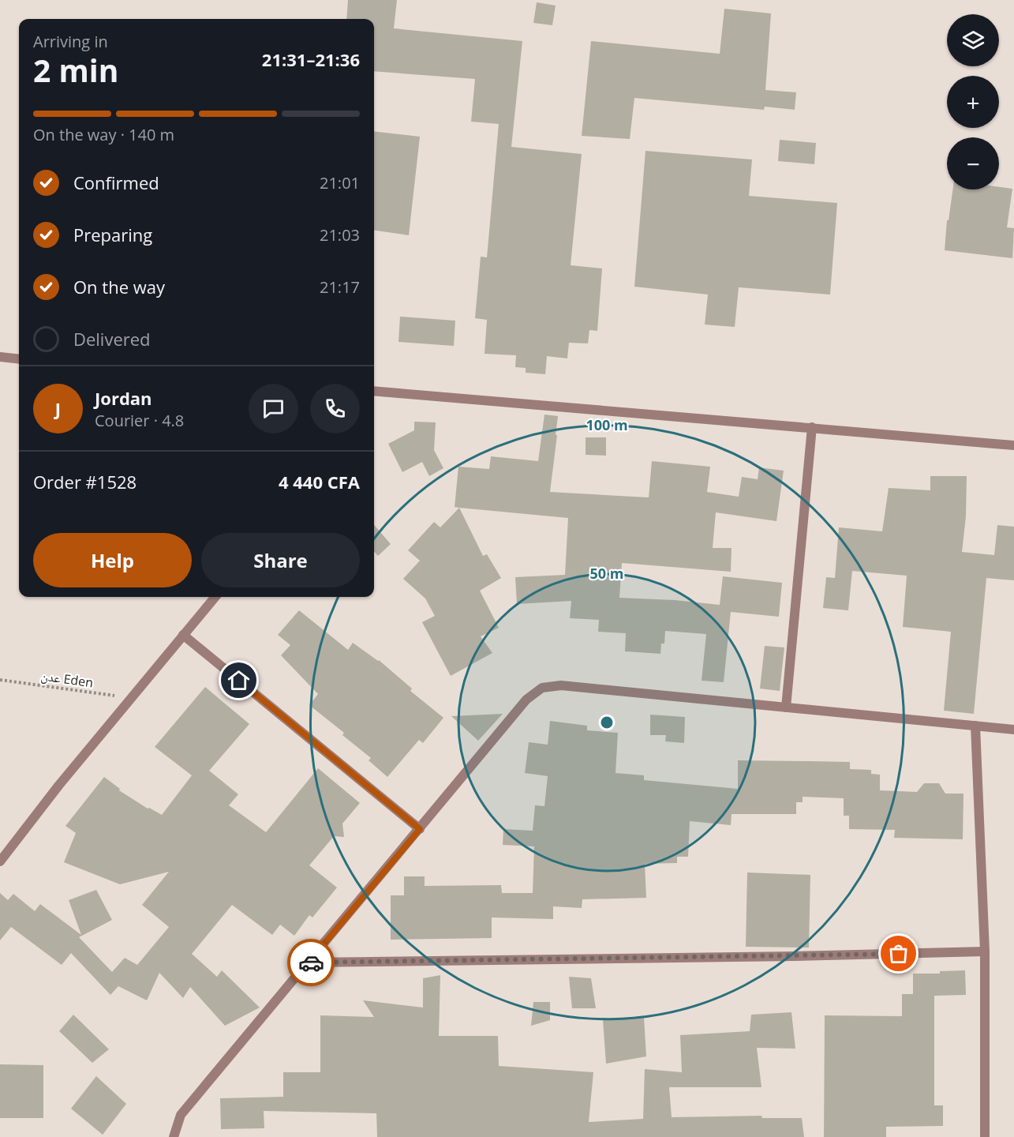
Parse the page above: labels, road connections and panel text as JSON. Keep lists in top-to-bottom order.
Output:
{
  "streets": {
    "path": ["عدن Eden"]
  },
  "page": {
    "map_buttons": ["+", "−"],
    "heading": ["2 min", "Arriving in", "21:31–21:36"],
    "panel": [
      "Jordan",
      "Courier · 4.8",
      "Order #1528",
      "4 440 CFA"
    ],
    "bar": "On the way · 140 m",
    "list": [
      ["Confirmed", "21:01"],
      ["Preparing", "21:03"],
      ["On the way", "21:17"],
      "Delivered"
    ],
    "round": "J",
    "buttons": ["Help", "Share"]
  },
  "rings": ["100 m", "50 m"]
}
